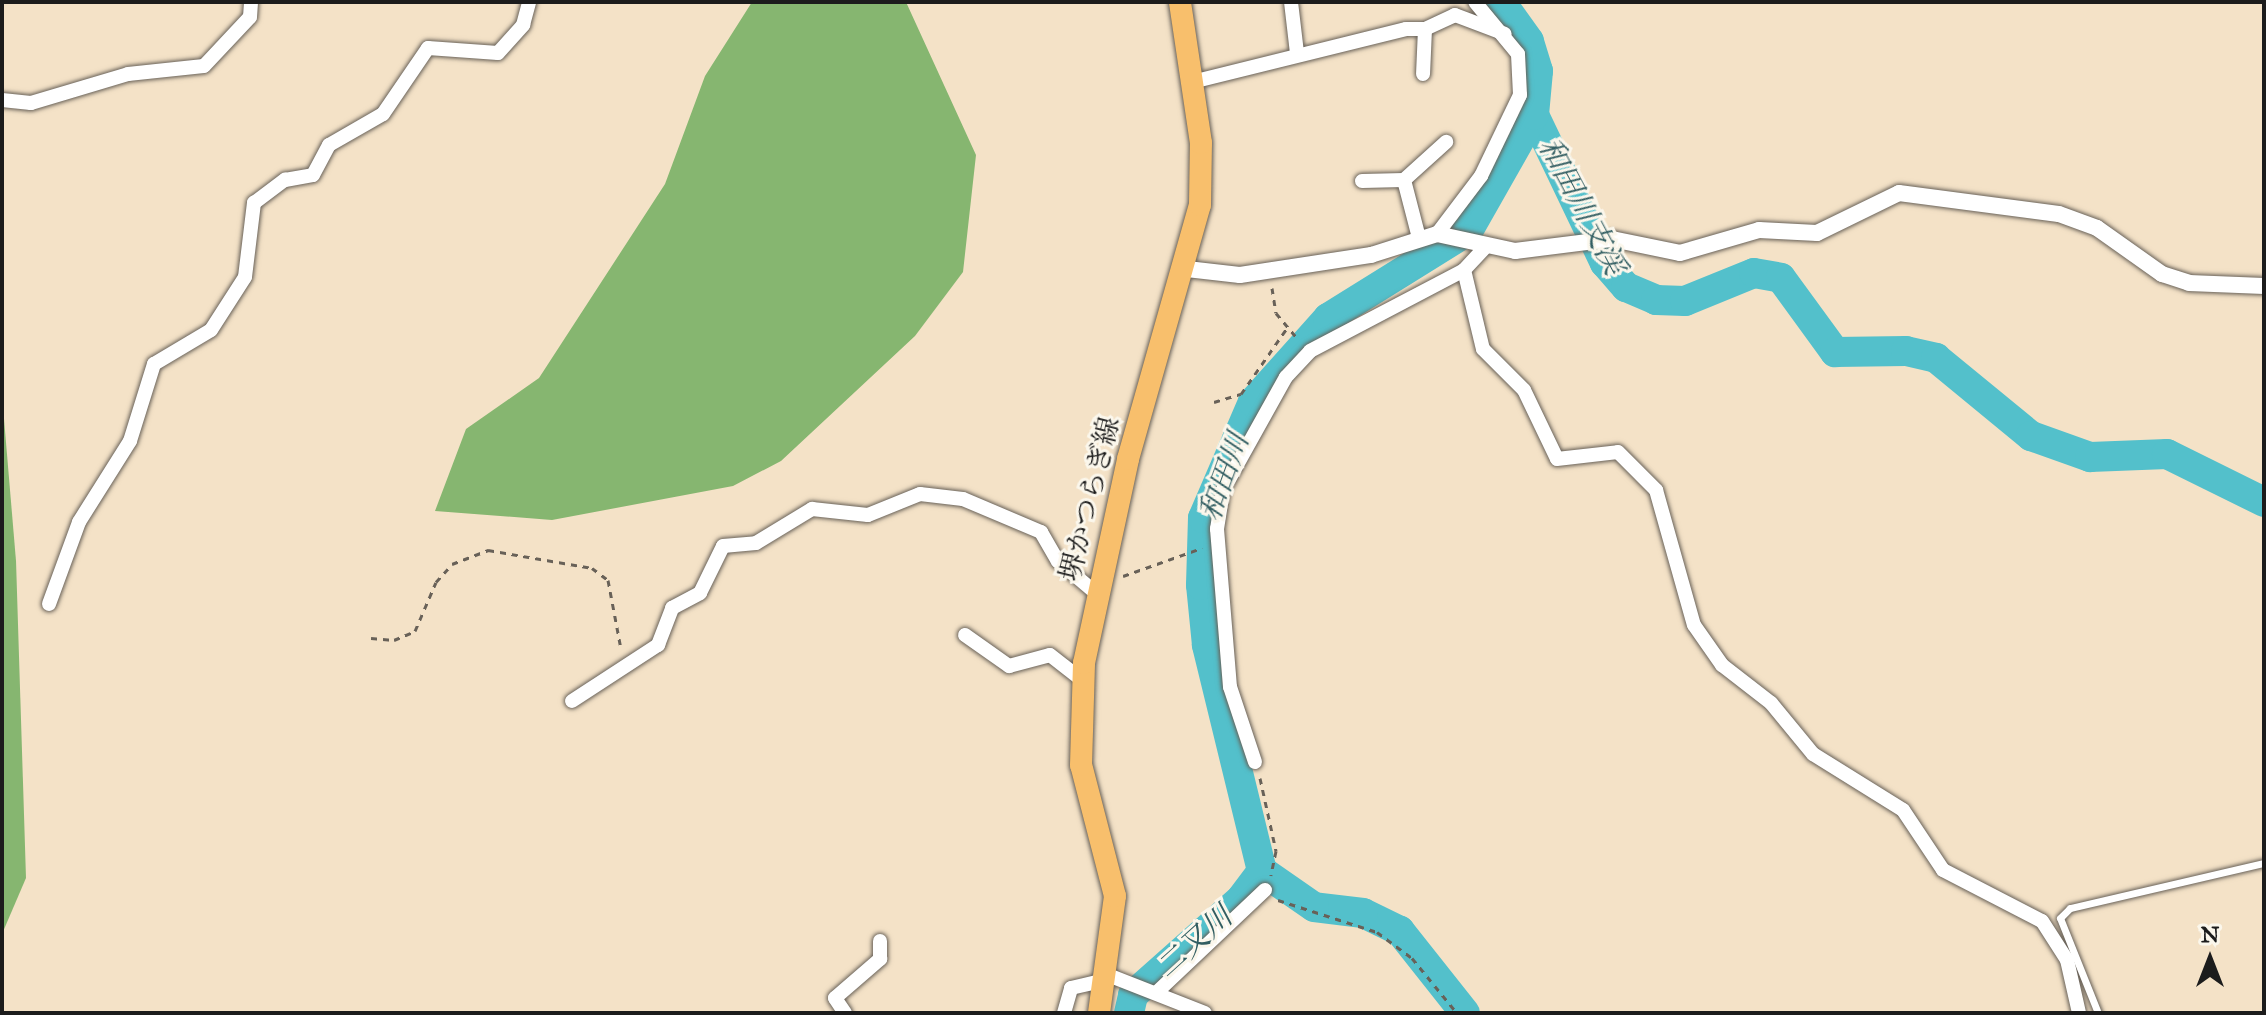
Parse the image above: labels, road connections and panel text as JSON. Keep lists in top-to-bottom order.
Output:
{
  "streets": {
    "main road": ["堺かつらぎ線"]
  },
  "water": ["和田川支渓", "和田川", "二又川"],
  "north": "top"
}
